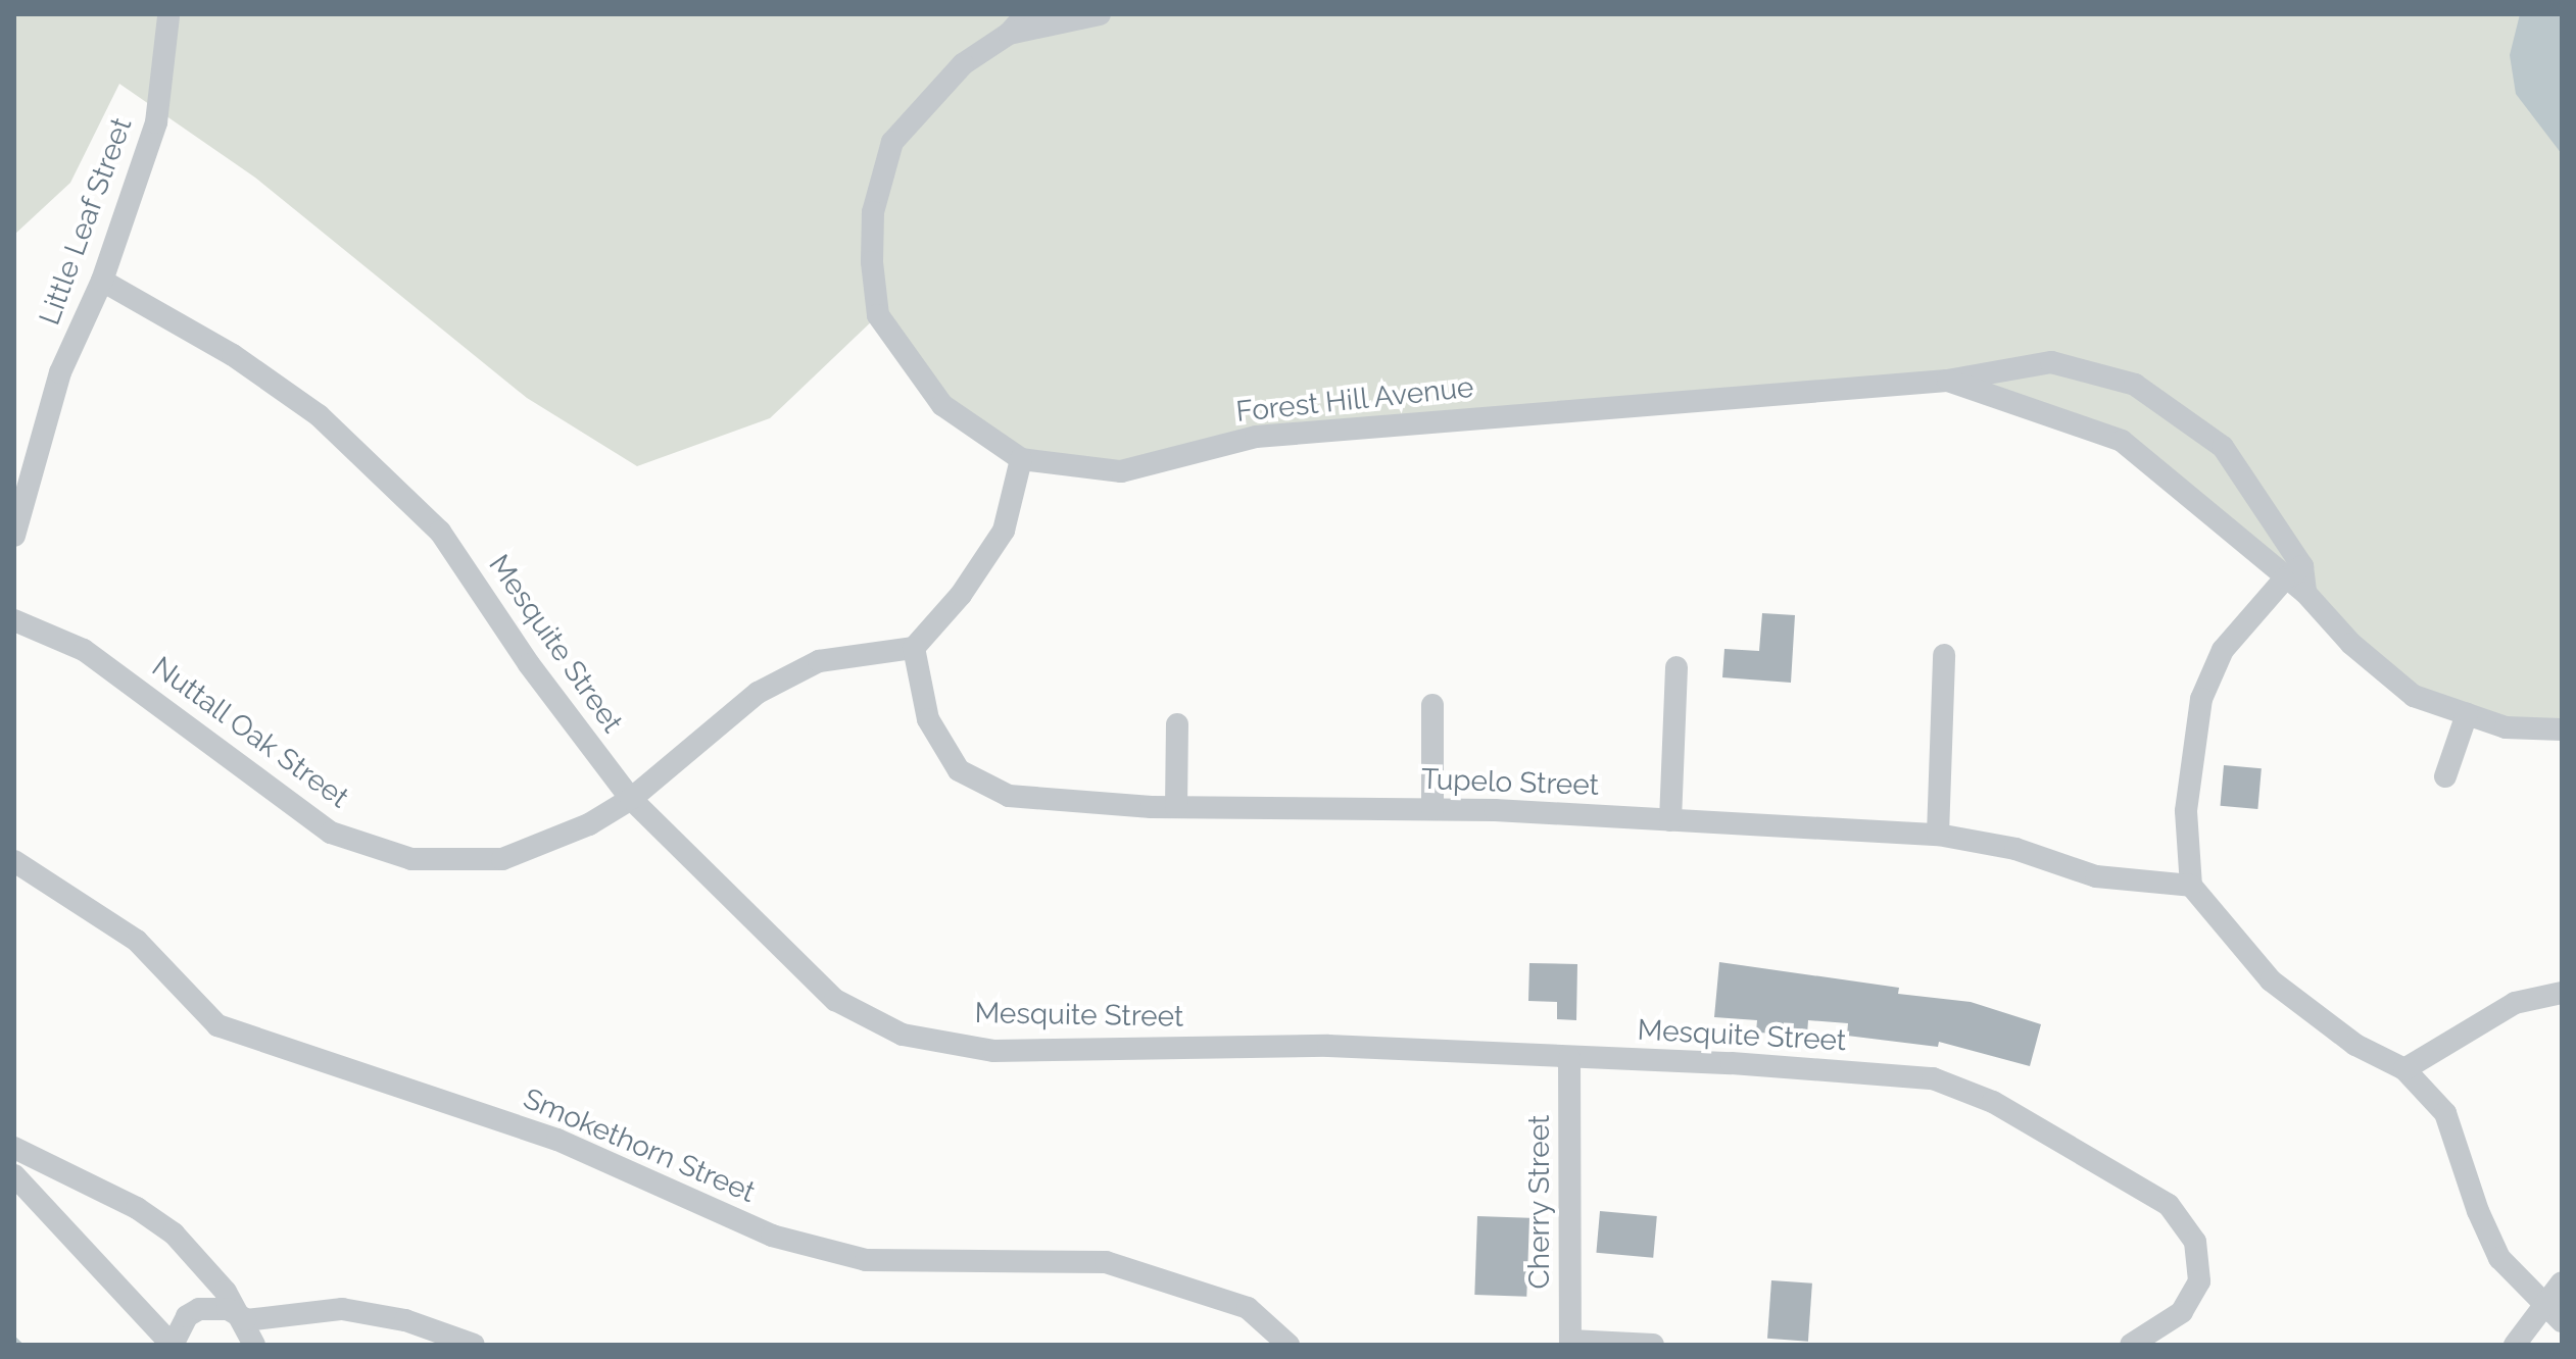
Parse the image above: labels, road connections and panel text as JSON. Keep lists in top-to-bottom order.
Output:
{
  "streets": {
    "street": [
      "Little Leaf Street",
      "Forest Hill Avenue",
      "Mesquite Street",
      "Nuttall Oak Street",
      "Tupelo Street",
      "Smokethorn Street",
      "Cherry Street"
    ]
  },
  "crossings": [
    ["Little Leaf Street", "Mesquite Street"],
    ["Mesquite Street", "Nuttall Oak Street"],
    ["Mesquite Street", "Cherry Street"],
    ["Nuttall Oak Street", "Tupelo Street"]
  ]
}
